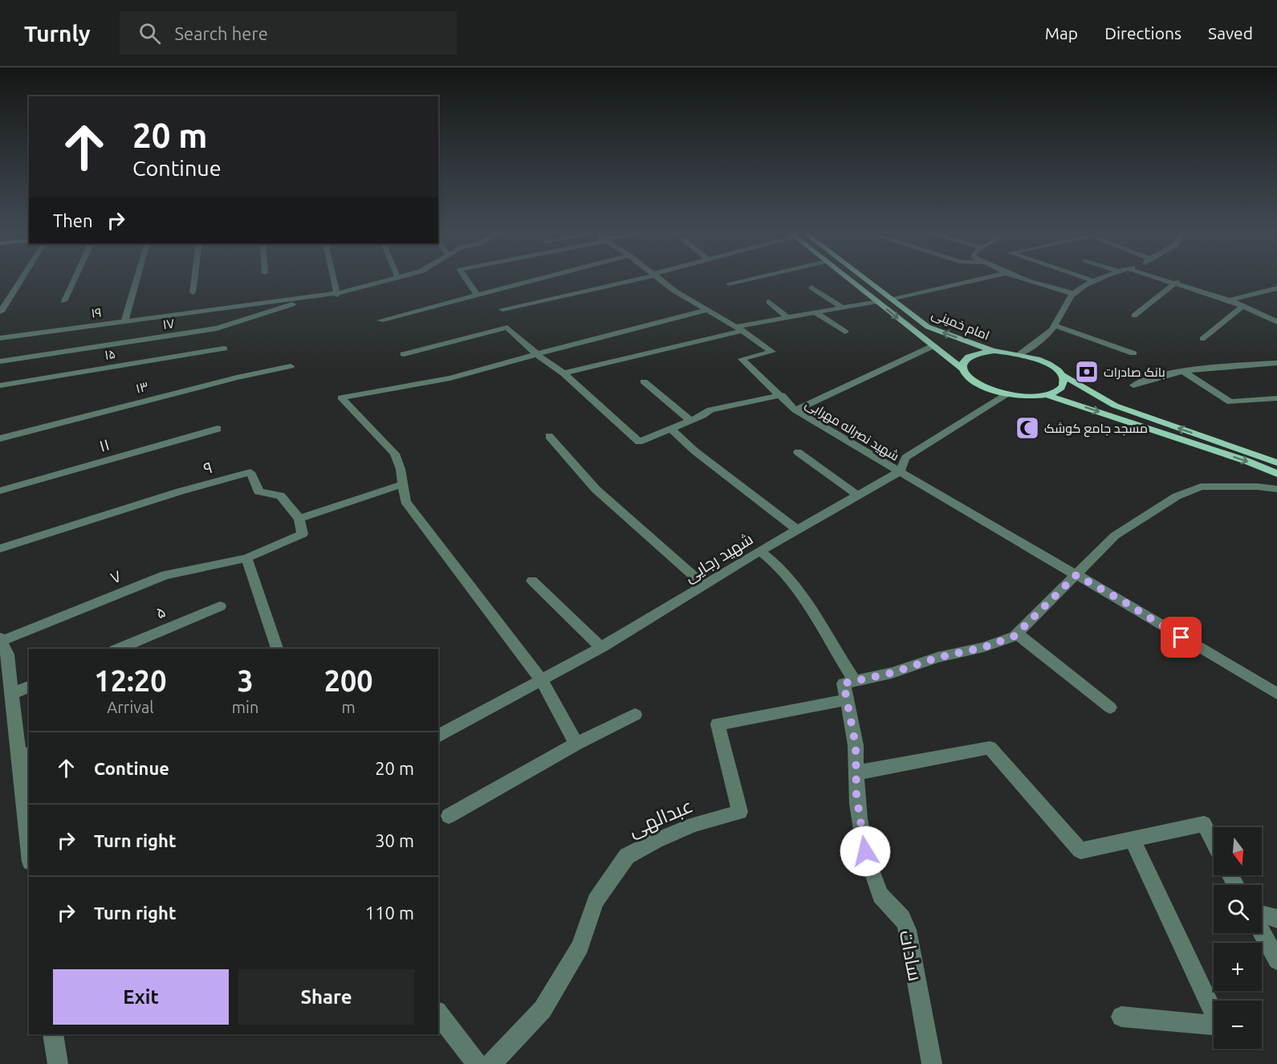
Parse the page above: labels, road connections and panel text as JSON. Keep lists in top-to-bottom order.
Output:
{
  "streets": {
    "main road": ["امام خمینی"],
    "street": [
      "۱۹",
      "۱۷",
      "۱۵",
      "۱۳",
      "شهید نصراله مهرابی",
      "۱۱",
      "۹",
      "شهید رجایی",
      "۷",
      "۵",
      "عبدالهی",
      "سادات"
    ]
  },
  "crossings": [
    ["۱۹", "۱۷"],
    ["امام خمینی", "شهید رجایی"],
    ["شهید نصراله مهرابی", "شهید رجایی"],
    ["۹", "۷"],
    ["عبدالهی", "سادات"]
  ],
  "places": {
    "bank": ["بانک صادرات"],
    "mosque": ["مسجد جامع کوشک"]
  },
  "north": "bottom",
  "page": {
    "header": "Turnly",
    "search": "Search here",
    "nav": ["Map", "Directions", "Saved"],
    "turn": ["20 m", "Continue"],
    "then": "Then",
    "eta": [
      "12:20",
      "Arrival",
      "3",
      "min",
      "200",
      "m"
    ],
    "list": [
      {
        "name": "Continue",
        "value": "20 m"
      },
      {
        "name": "Turn right",
        "value": "30 m"
      },
      {
        "name": "Turn right",
        "value": "110 m"
      }
    ],
    "map_buttons": ["+", "−"],
    "buttons": ["Exit", "Share"]
  }
}
